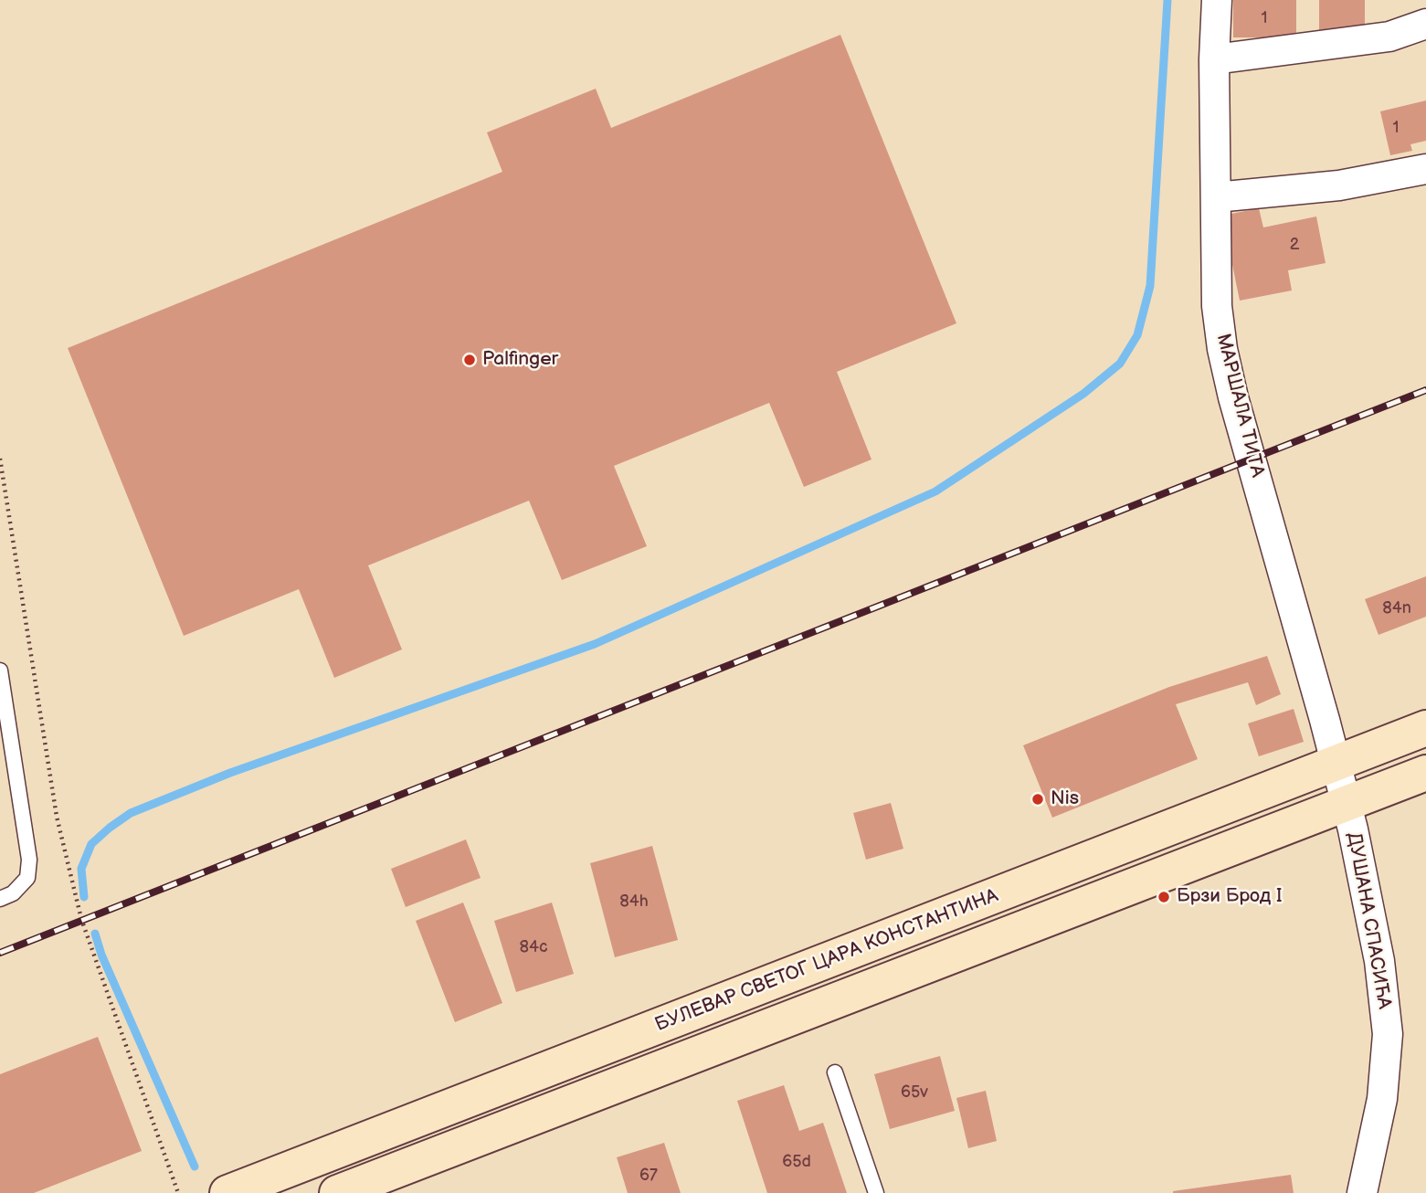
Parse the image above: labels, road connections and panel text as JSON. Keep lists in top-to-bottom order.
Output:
{
  "streets": {
    "main road": ["БУЛЕВАР СВЕТОГ ЦАРА КОНСТАНТИНА"],
    "street": ["МАРШАЛА ТИТА", "ДУШАНА СПАСИЋА"]
  },
  "crossings": [
    ["МАРШАЛА ТИТА", "ДУШАНА СПАСИЋА"],
    ["МАРШАЛА ТИТА", "БУЛЕВАР СВЕТОГ ЦАРА КОНСТАНТИНА"],
    ["ДУШАНА СПАСИЋА", "БУЛЕВАР СВЕТОГ ЦАРА КОНСТАНТИНА"]
  ],
  "places": ["Palfinger", "Nis", "Брзи Брод I"],
  "house_numbers": [
    "1",
    "1",
    "2",
    "84n",
    "84h",
    "84c",
    "65v",
    "65d",
    "67"
  ]
}
